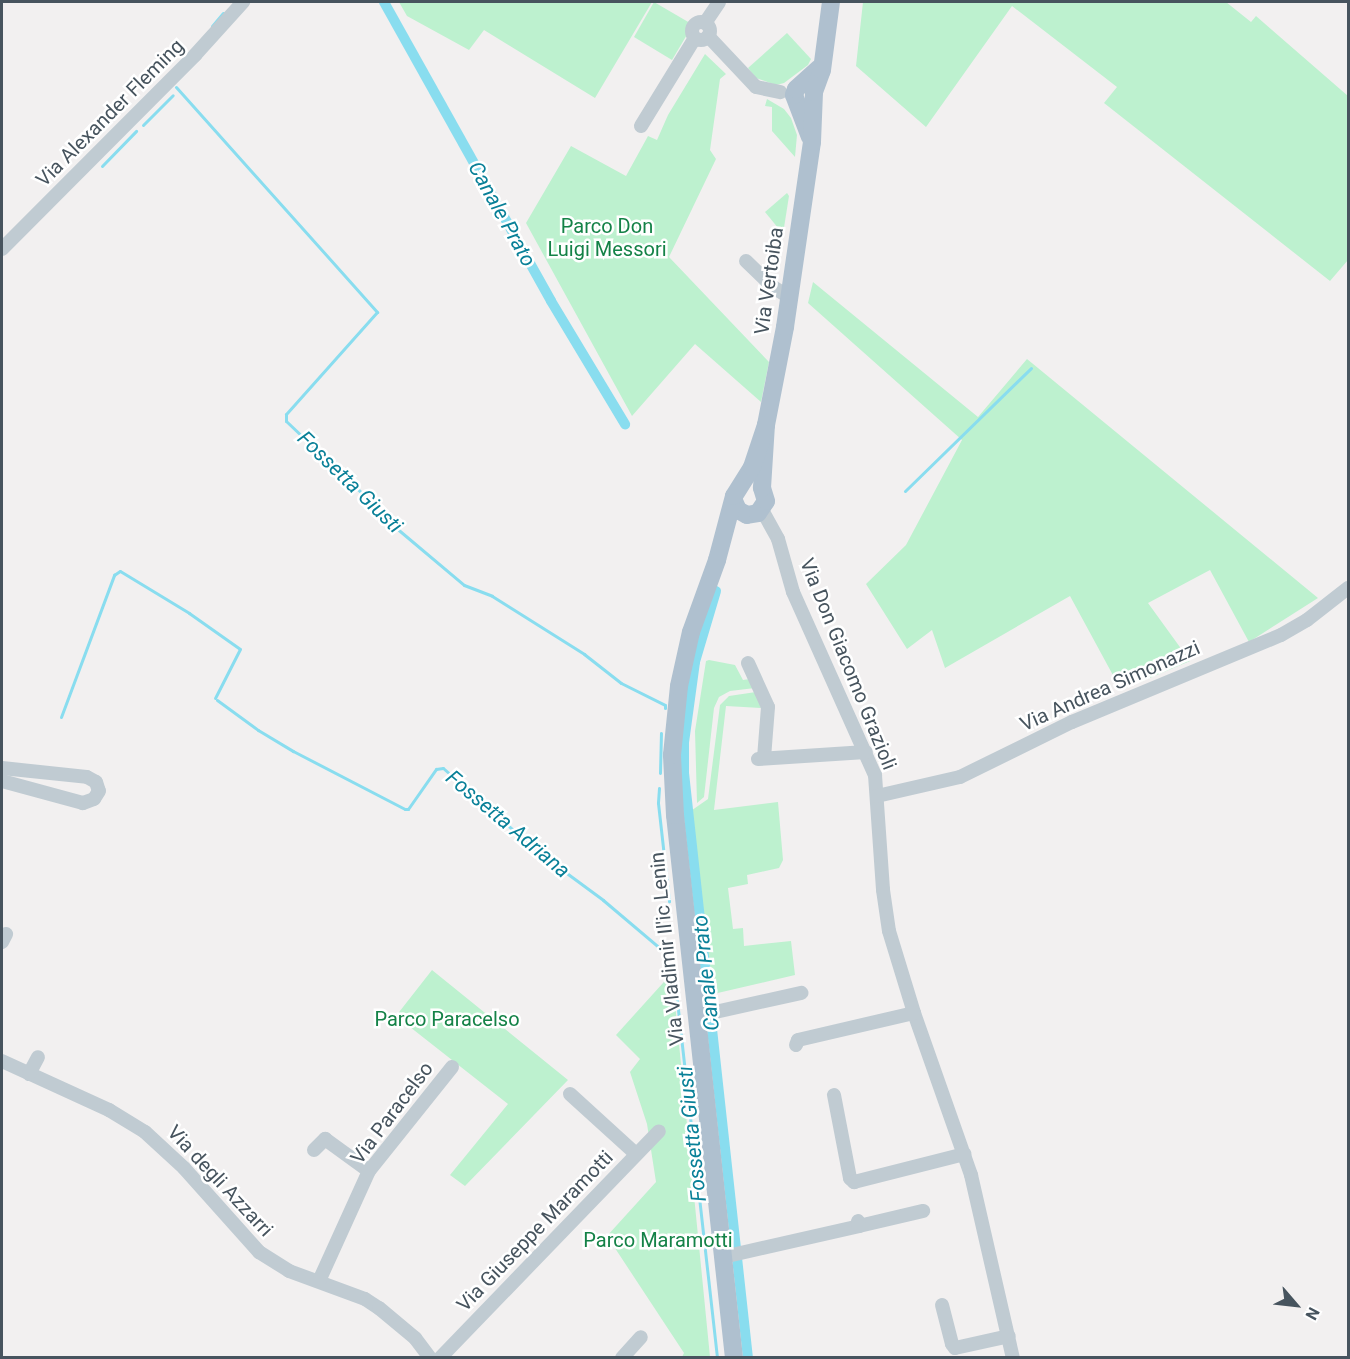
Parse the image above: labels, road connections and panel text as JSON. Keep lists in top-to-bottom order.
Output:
{
  "streets": {
    "main road": ["Via Vertoiba", "Via Vladimir Il'ic Lenin"],
    "street": [
      "Via Alexander Fleming",
      "Via Don Giacomo Grazioli",
      "Via Andrea Simonazzi",
      "Via Paracelso",
      "Via degli Azzarri",
      "Via Giuseppe Maramotti"
    ]
  },
  "crossings": [
    ["Via Vertoiba", "Via Vladimir Il'ic Lenin"],
    ["Via Don Giacomo Grazioli", "Via Andrea Simonazzi"],
    ["Via Don Giacomo Grazioli", "Via Vladimir Il'ic Lenin"],
    ["Via Paracelso", "Via degli Azzarri"]
  ],
  "water": ["Canale Prato", "Fossetta Giusti", "Fossetta Adriana"],
  "parks": ["Parco Don Luigi Messori", "Parco Paracelso", "Parco Maramotti"],
  "north": "bottom right"
}
